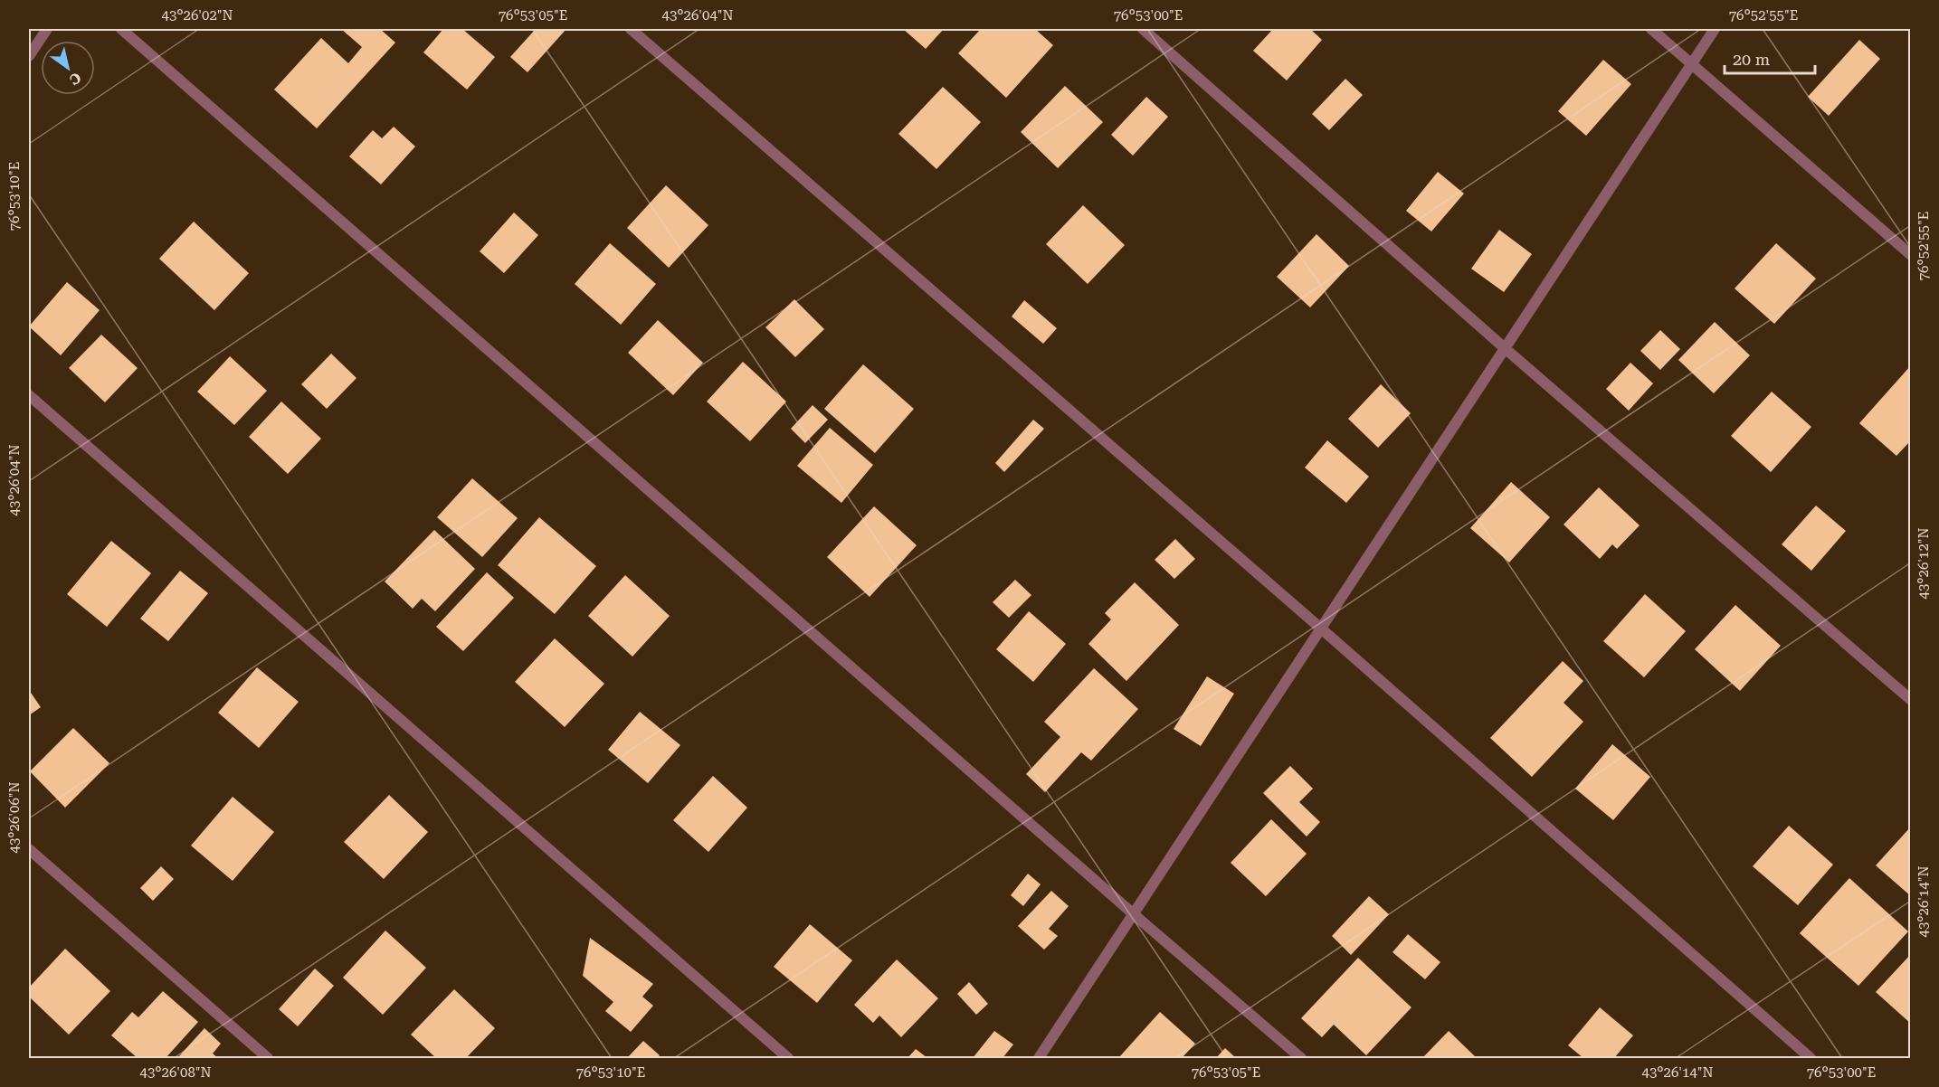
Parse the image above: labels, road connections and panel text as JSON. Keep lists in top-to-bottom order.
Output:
{
  "scale_bar": "20 m",
  "north": "bottom right",
  "coordinates": [
    "43°26'02\"N",
    "76°53'05\"E",
    "43°26'04\"N",
    "76°53'00\"E",
    "76°52'55\"E",
    "76°53'10\"E",
    "43°26'12\"N",
    "43°26'06\"N",
    "43°26'14\"N",
    "43°26'08\"N"
  ]
}
